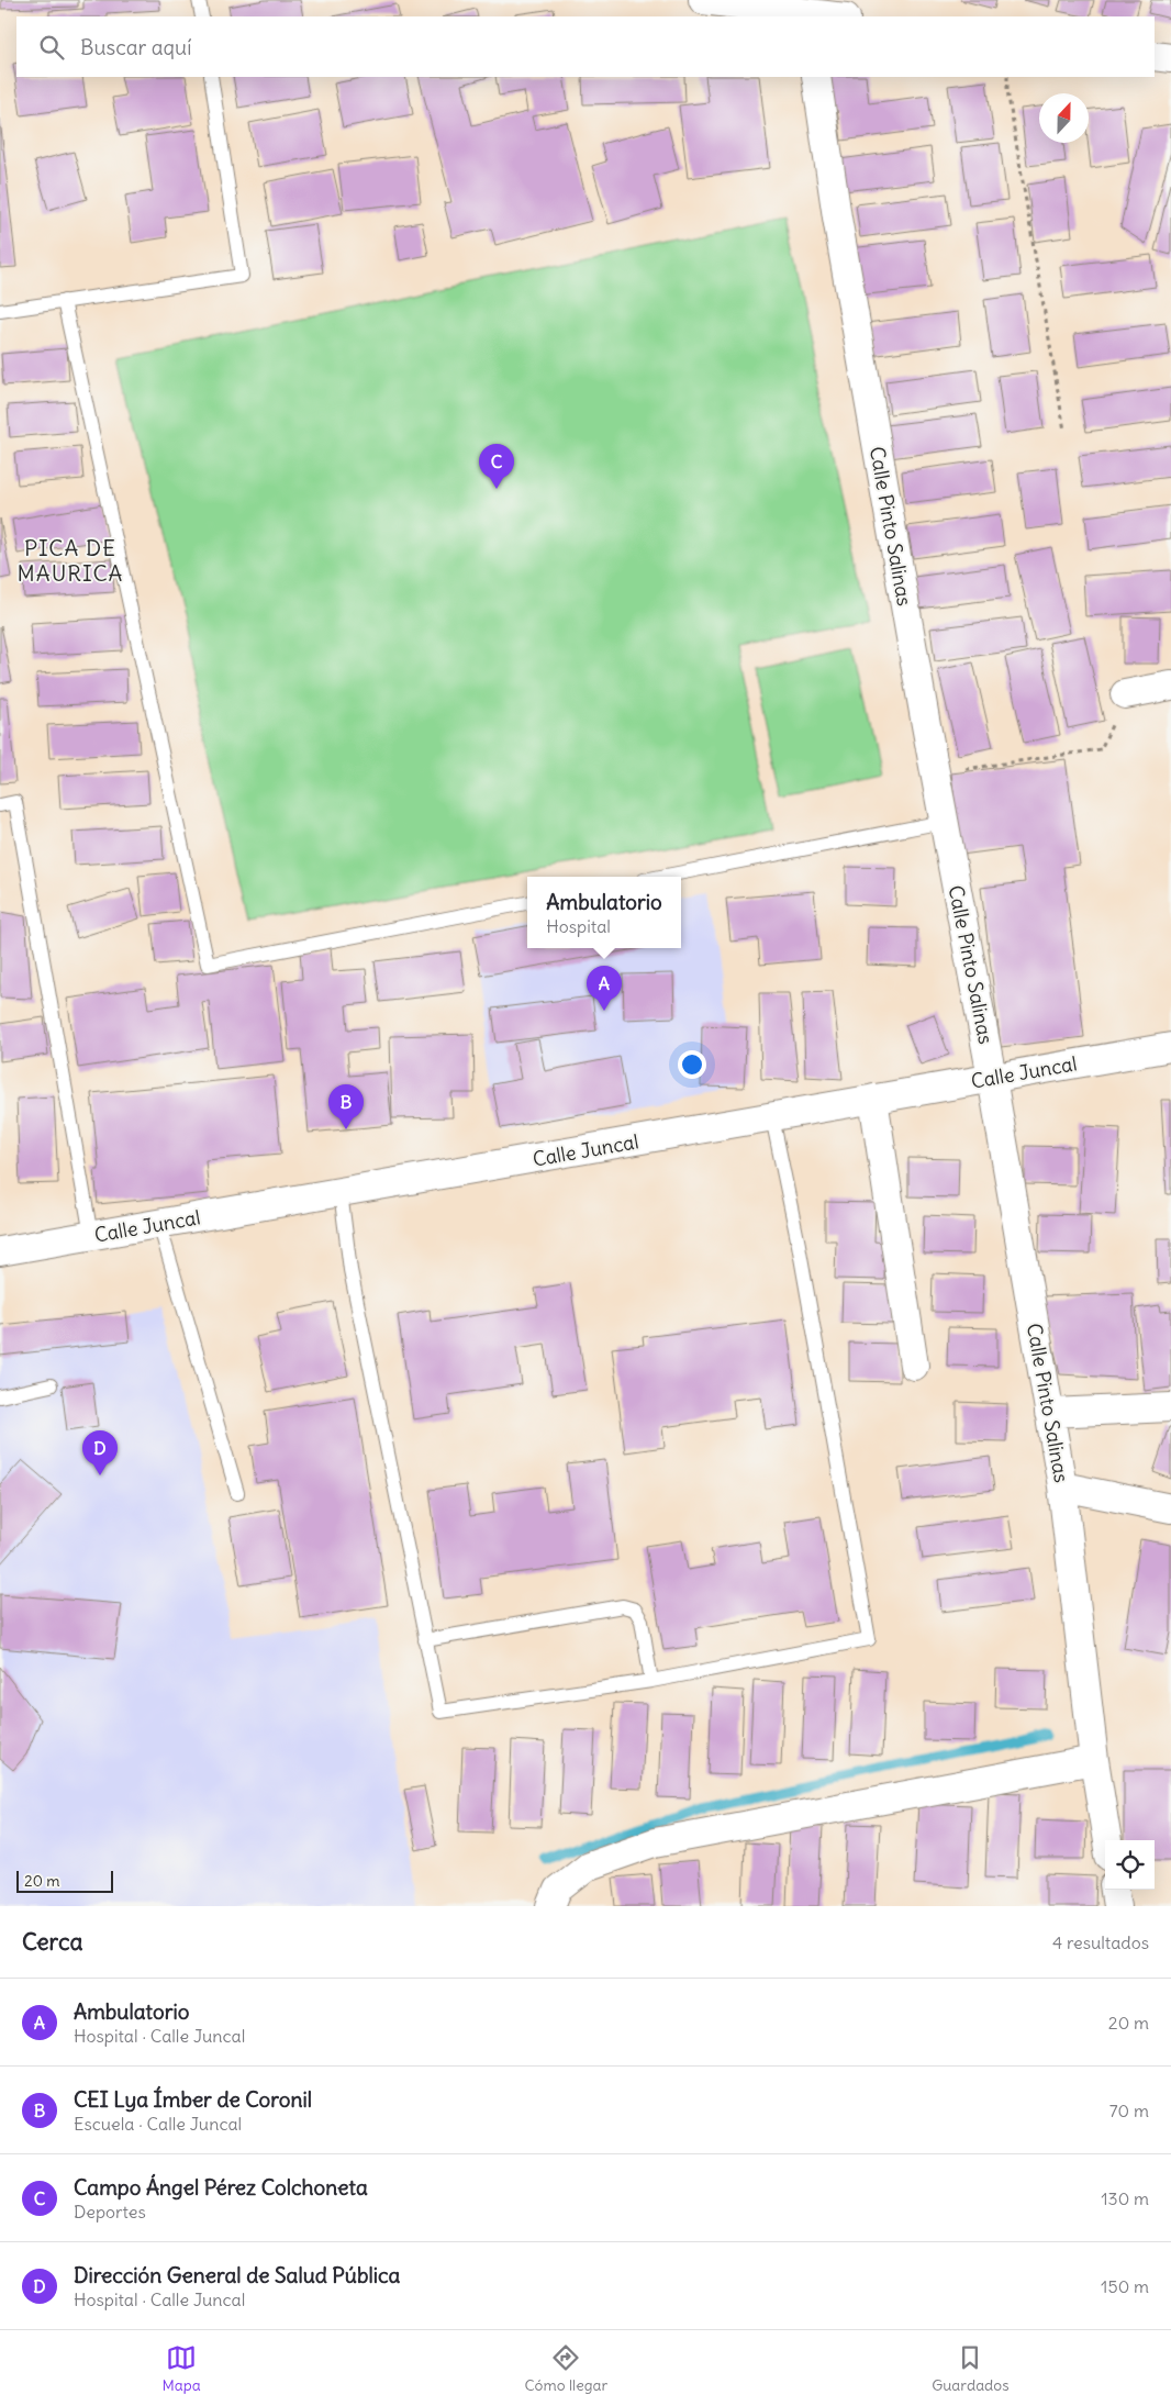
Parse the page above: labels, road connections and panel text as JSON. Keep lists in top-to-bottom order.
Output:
{
  "streets": {
    "street": ["Calle Pinto Salinas", "Calle Juncal"]
  },
  "crossings": [
    ["Calle Pinto Salinas", "Calle Juncal"]
  ],
  "districts": ["PICA DE MAURICA"],
  "scale_bar": "20 m",
  "north": "top",
  "page": {
    "search": "Buscar aquí",
    "pins": [
      "C",
      "A",
      "B",
      "D"
    ],
    "popup": ["Ambulatorio", "Hospital"],
    "scale": "20 m",
    "heading": ["Cerca", "4 resultados"],
    "list": [
      {
        "mark": "A",
        "name": "Ambulatorio",
        "note": "Hospital · Calle Juncal",
        "value": "20 m"
      },
      {
        "mark": "B",
        "name": "CEI Lya Ímber de Coronil",
        "note": "Escuela · Calle Juncal",
        "value": "70 m"
      },
      {
        "mark": "C",
        "name": "Campo Ángel Pérez Colchoneta",
        "note": "Deportes",
        "value": "130 m"
      },
      {
        "mark": "D",
        "name": "Dirección General de Salud Pública",
        "note": "Hospital · Calle Juncal",
        "value": "150 m"
      }
    ],
    "nav": ["Mapa", "Cómo llegar", "Guardados"]
  }
}
